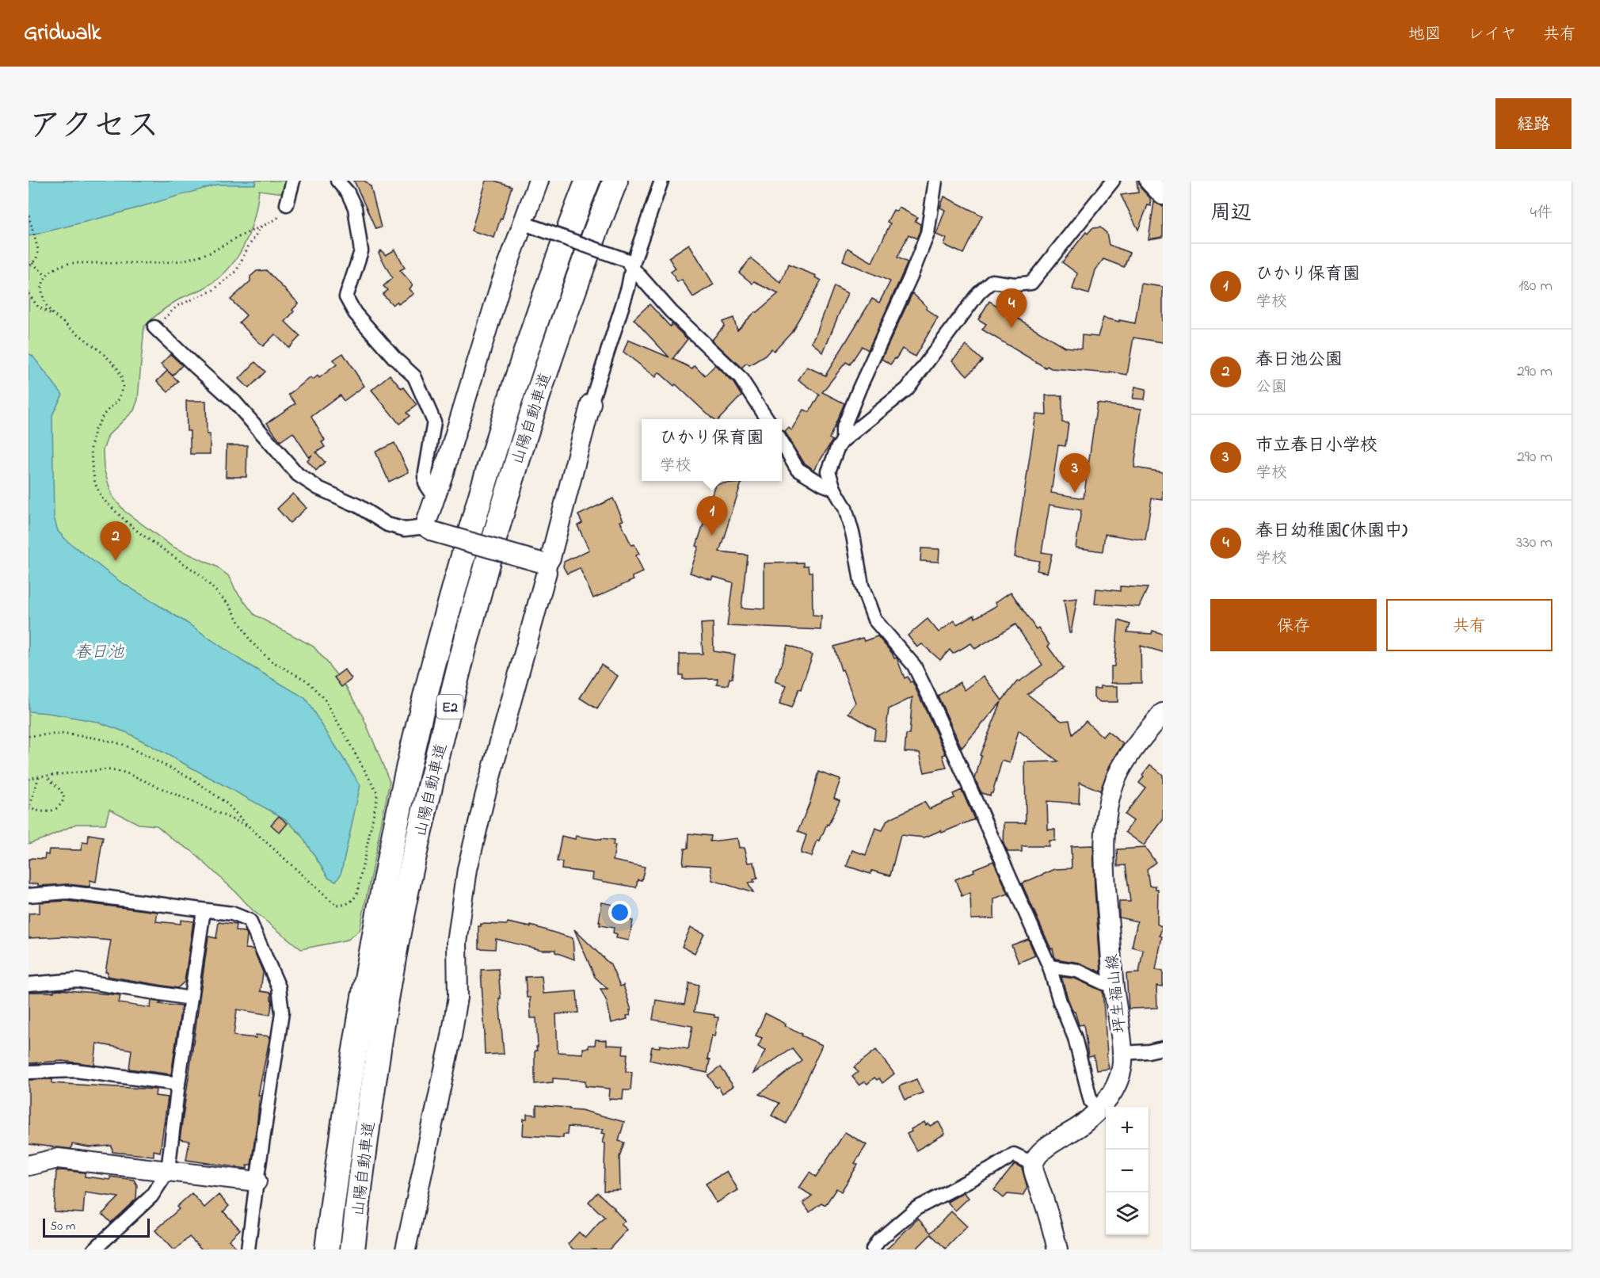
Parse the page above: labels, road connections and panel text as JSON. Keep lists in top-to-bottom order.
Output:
{
  "streets": {
    "highway": ["山陽自動車道", "E2"],
    "street": ["坪生福山線"]
  },
  "water": ["春日池"],
  "scale_bar": "50 m",
  "page": {
    "header": "Gridwalk",
    "nav": ["地図", "レイヤ", "共有"],
    "title": "アクセス",
    "buttons": [
      "経路",
      ["保存", "共有"]
    ],
    "heading": ["周辺", "4件"],
    "list": [
      {
        "mark": "1",
        "name": "ひかり保育園",
        "note": "学校",
        "value": "180 m"
      },
      {
        "mark": "2",
        "name": "春日池公園",
        "note": "公園",
        "value": "290 m"
      },
      {
        "mark": "3",
        "name": "市立春日小学校",
        "note": "学校",
        "value": "290 m"
      },
      {
        "mark": "4",
        "name": "春日幼稚園(休園中)",
        "note": "学校",
        "value": "330 m"
      }
    ],
    "pins": [
      "4",
      "3",
      "1",
      "2"
    ],
    "popup": ["ひかり保育園", "学校"],
    "map_buttons": ["+", "−"],
    "scale": "50 m"
  }
}
